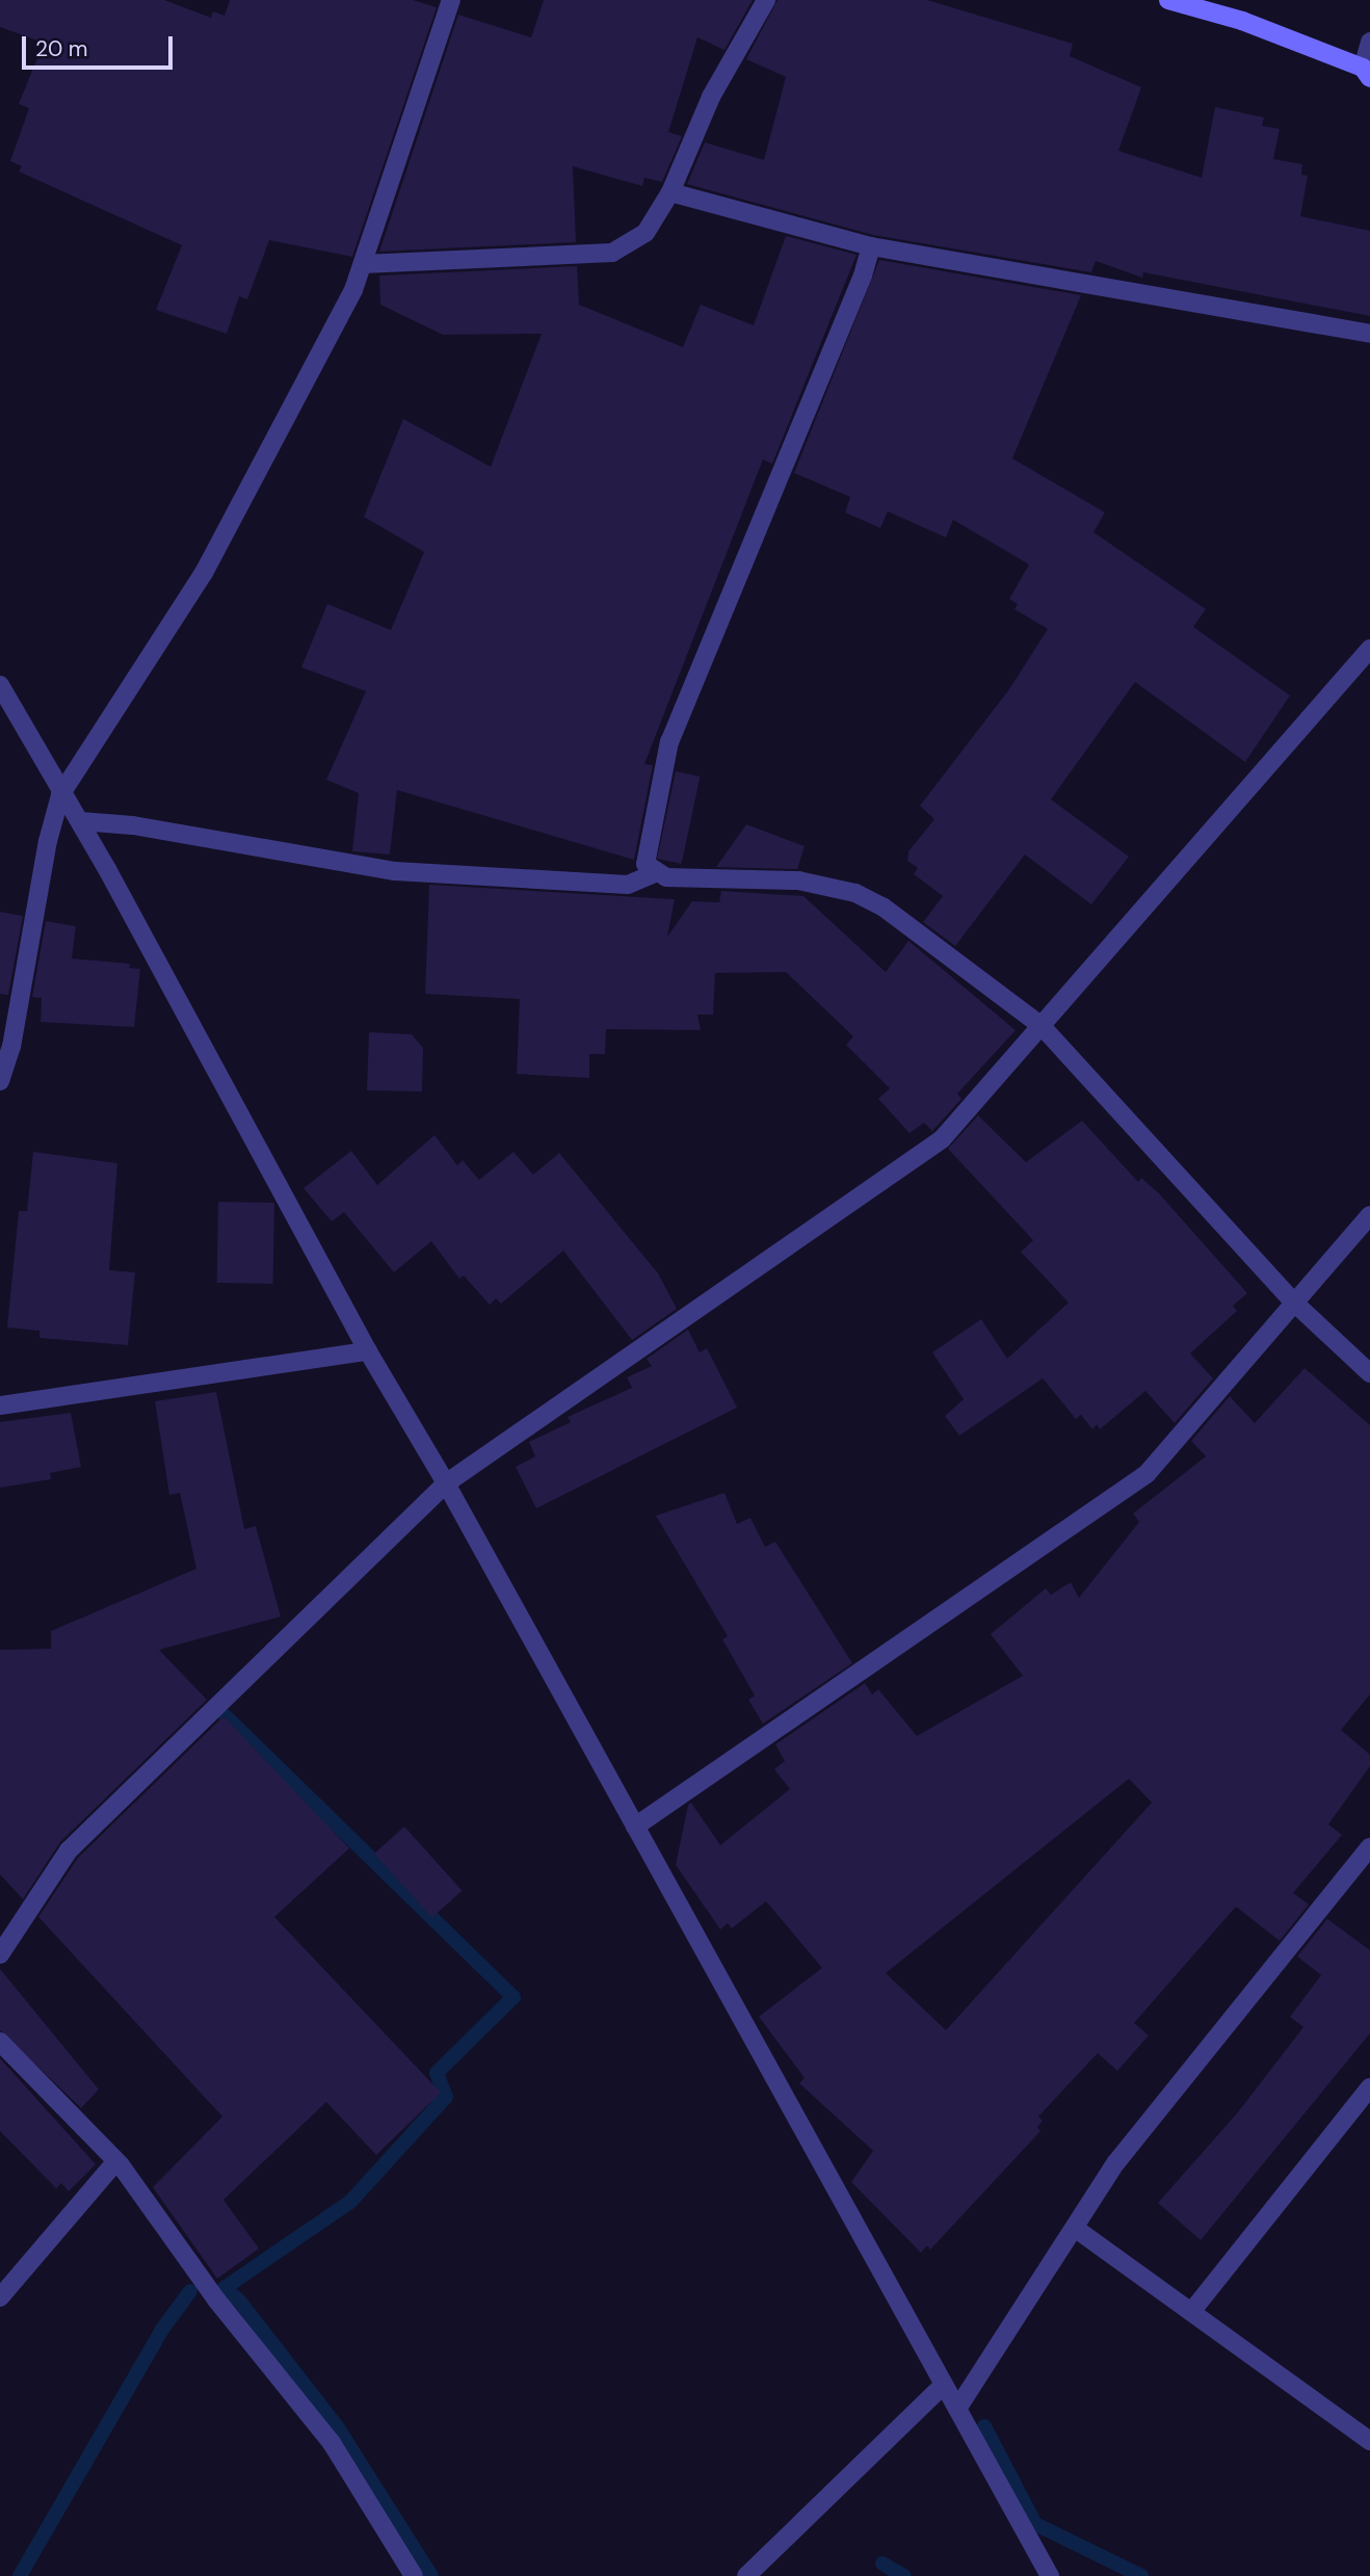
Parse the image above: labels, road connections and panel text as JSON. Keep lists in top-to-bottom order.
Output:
{
  "scale_bar": "20 m"
}
